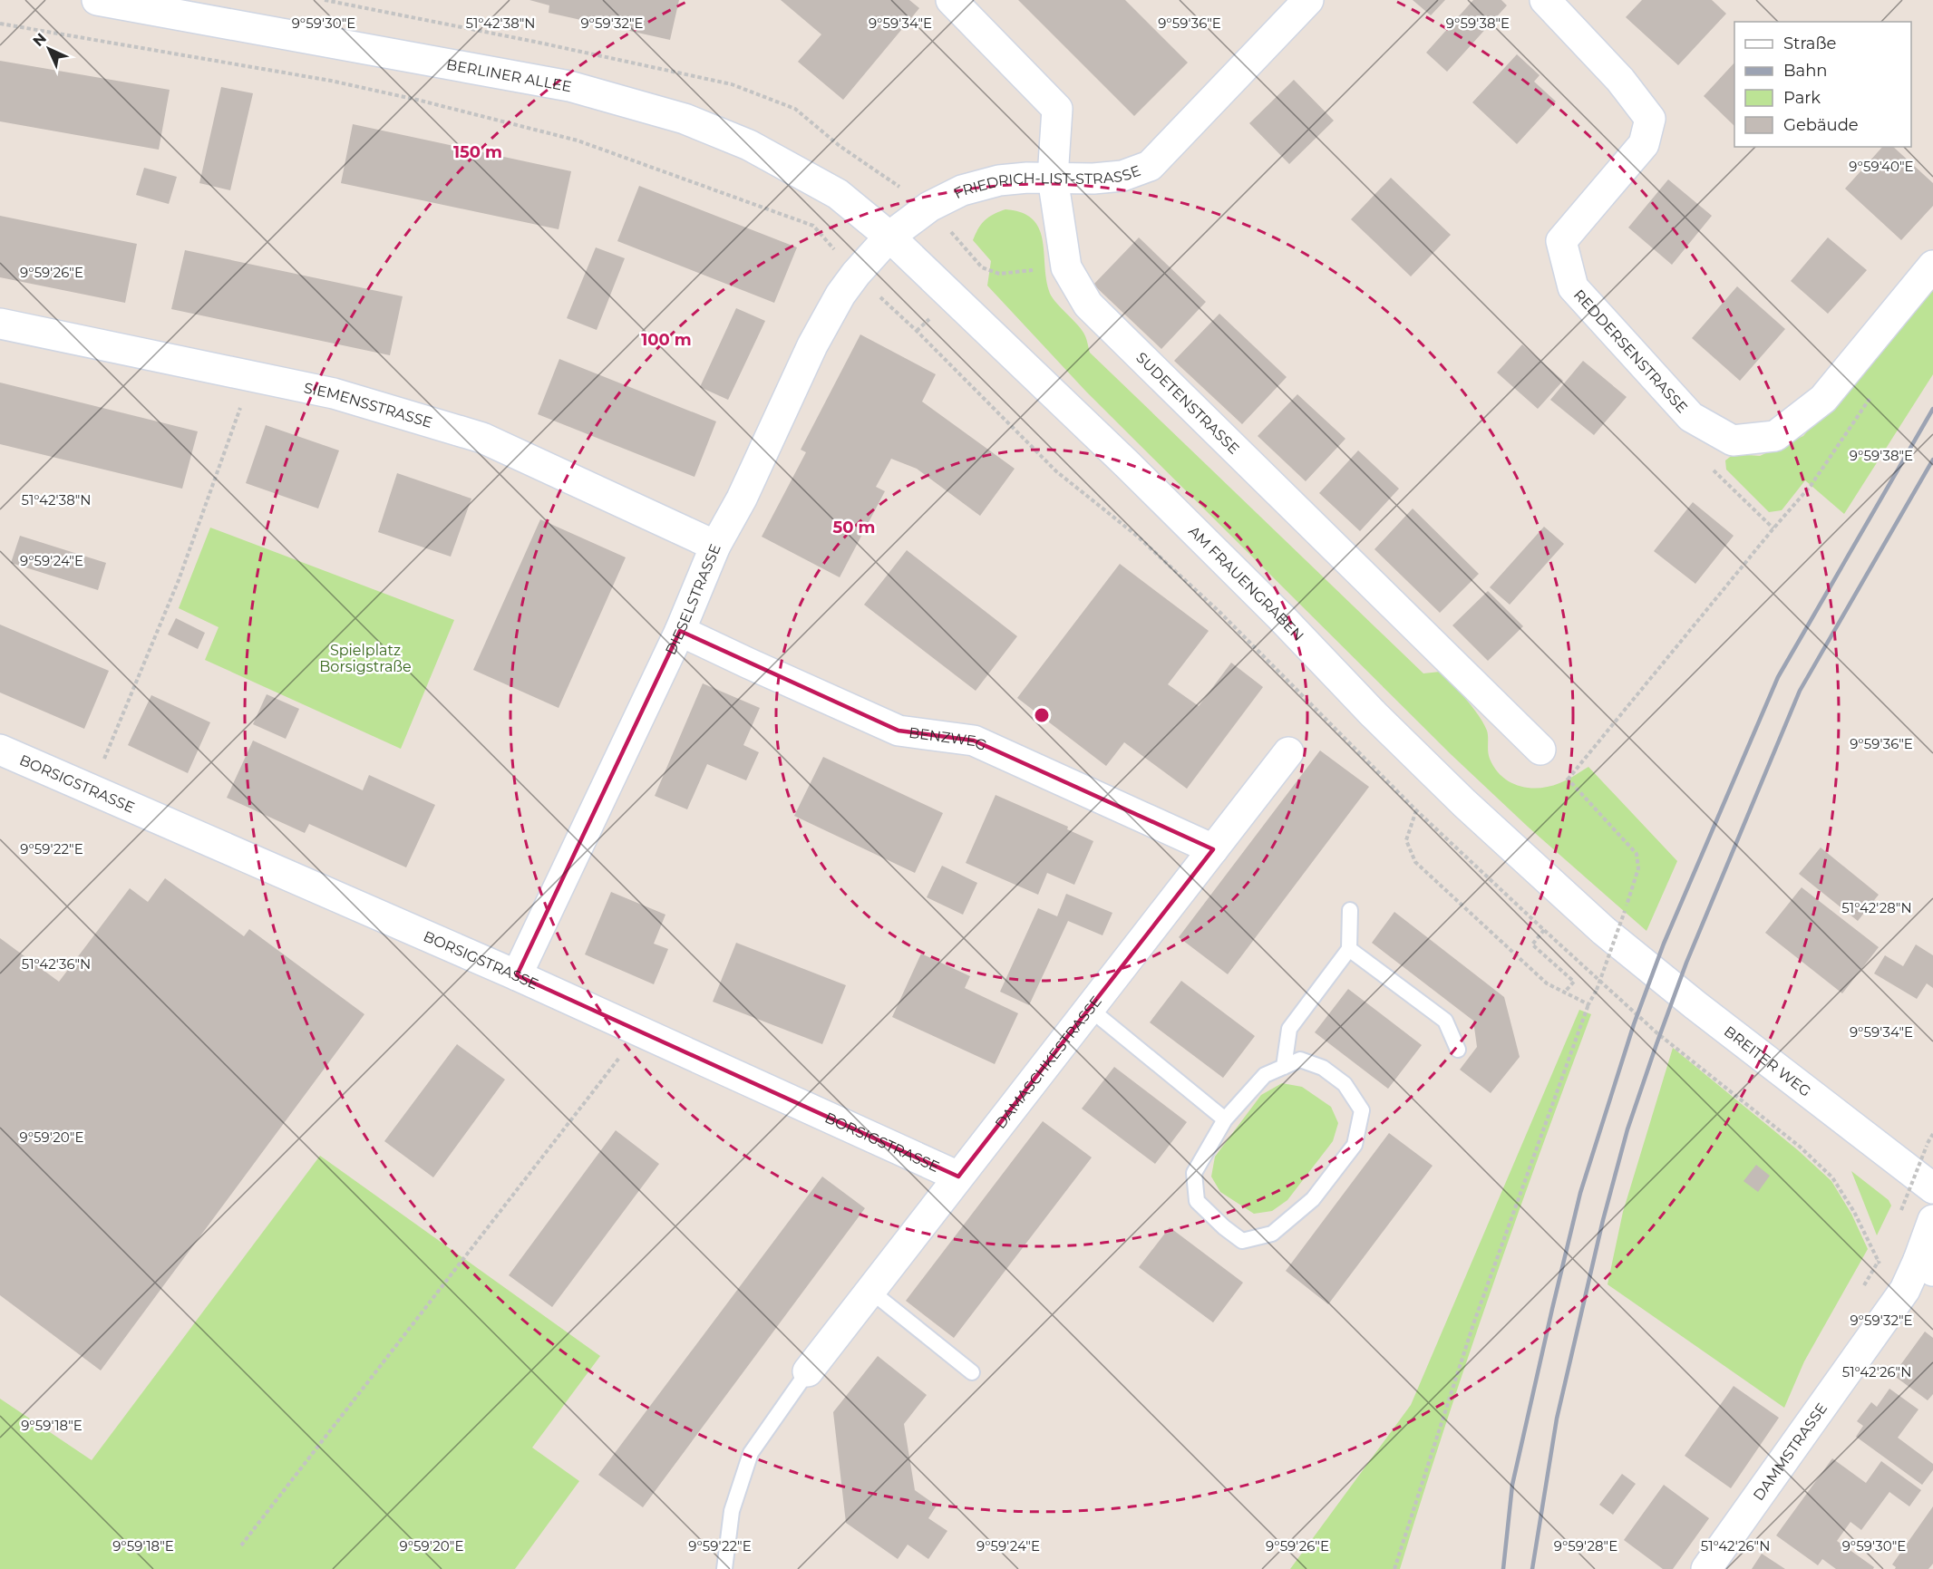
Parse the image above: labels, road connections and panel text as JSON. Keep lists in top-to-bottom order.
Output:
{
  "streets": {
    "street": [
      "BERLINER ALLEE",
      "FRIEDRICH-LIST-STRASSE",
      "REDDERSENSTRASSE",
      "SUDETENSTRASSE",
      "SIEMENSSTRASSE",
      "AM FRAUENGRABEN",
      "DIESELSTRASSE",
      "BENZWEG",
      "BORSIGSTRASSE",
      "BREITER WEG",
      "DAMASCHKESTRASSE",
      "DAMMSTRASSE"
    ]
  },
  "crossings": [
    ["BERLINER ALLEE", "FRIEDRICH-LIST-STRASSE"],
    ["BERLINER ALLEE", "AM FRAUENGRABEN"],
    ["BERLINER ALLEE", "DIESELSTRASSE"],
    ["FRIEDRICH-LIST-STRASSE", "SUDETENSTRASSE"],
    ["FRIEDRICH-LIST-STRASSE", "AM FRAUENGRABEN"],
    ["FRIEDRICH-LIST-STRASSE", "DIESELSTRASSE"],
    ["SIEMENSSTRASSE", "DIESELSTRASSE"],
    ["AM FRAUENGRABEN", "DIESELSTRASSE"],
    ["AM FRAUENGRABEN", "BREITER WEG"],
    ["DIESELSTRASSE", "BENZWEG"],
    ["DIESELSTRASSE", "BORSIGSTRASSE"],
    ["BENZWEG", "DAMASCHKESTRASSE"],
    ["BORSIGSTRASSE", "DAMASCHKESTRASSE"]
  ],
  "parks": ["Spielplatz Borsigstraße"],
  "legend": [
    "Straße",
    "Bahn",
    "Park",
    "Gebäude"
  ],
  "north": "top left",
  "coordinates": [
    "9°59'30\"E",
    "9°59'32\"E",
    "9°59'34\"E",
    "9°59'36\"E",
    "9°59'38\"E",
    "51°42'38\"N",
    "9°59'40\"E",
    "9°59'26\"E",
    "9°59'24\"E",
    "9°59'22\"E",
    "51°42'28\"N",
    "51°42'36\"N",
    "9°59'20\"E",
    "51°42'26\"N",
    "9°59'18\"E",
    "9°59'28\"E"
  ],
  "rings": ["150 m", "100 m", "50 m"]
}
